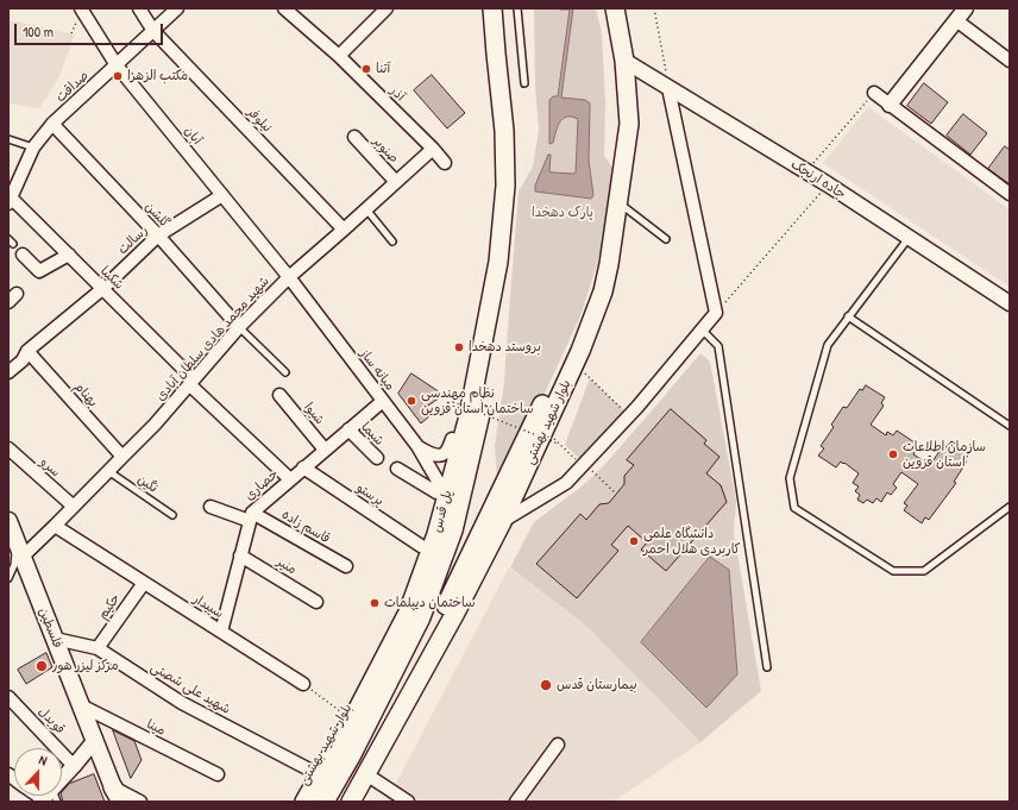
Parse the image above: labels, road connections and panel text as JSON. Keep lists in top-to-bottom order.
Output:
{
  "streets": {
    "main road": ["بلوار شهید بهشتی", "پل قدس", "فلسطین"],
    "street": [
      "صداقت",
      "آذر",
      "نیلوفر",
      "آبان",
      "صنوبر",
      "جاده ارنجک",
      "گلشن",
      "رسالت",
      "شکیبا",
      "شهید محمد هادی سلطان آبادی",
      "میانه ساز",
      "بهنام",
      "شیوا",
      "شیما",
      "سرو",
      "حصاری",
      "پرستو",
      "قاسم زاده",
      "منیر",
      "حکیم",
      "سپیدار",
      "شهید علی شصتی",
      "قویدل",
      "مینا"
    ],
    "lane": ["نگین"]
  },
  "crossings": [
    ["صداقت", "نیلوفر"],
    ["صداقت", "آبان"],
    ["صداقت", "گلشن"],
    ["صداقت", "شکیبا"],
    ["آذر", "شهید محمد هادی سلطان آبادی"],
    ["نیلوفر", "شهید محمد هادی سلطان آبادی"],
    ["آبان", "رسالت"],
    ["آبان", "شهید محمد هادی سلطان آبادی"],
    ["آبان", "میانه ساز"],
    ["صنوبر", "شهید محمد هادی سلطان آبادی"],
    ["جاده ارنجک", "بلوار شهید بهشتی"],
    ["گلشن", "رسالت"],
    ["گلشن", "شهید محمد هادی سلطان آبادی"],
    ["رسالت", "شکیبا"],
    ["رسالت", "بهنام"],
    ["شکیبا", "شهید محمد هادی سلطان آبادی"],
    ["شکیبا", "حصاری"],
    ["شهید محمد هادی سلطان آبادی", "میانه ساز"],
    ["شهید محمد هادی سلطان آبادی", "بهنام"],
    ["شهید محمد هادی سلطان آبادی", "سرو"],
    ["شهید محمد هادی سلطان آبادی", "نگین"],
    ["شهید محمد هادی سلطان آبادی", "سپیدار"],
    ["شهید محمد هادی سلطان آبادی", "فلسطین"],
    ["میانه ساز", "بلوار شهید بهشتی"],
    ["میانه ساز", "حصاری"],
    ["شیوا", "حصاری"],
    ["بلوار شهید بهشتی", "پرستو"],
    ["بلوار شهید بهشتی", "پل قدس"],
    ["بلوار شهید بهشتی", "شهید علی شصتی"],
    ["شیما", "حصاری"],
    ["حصاری", "پرستو"],
    ["حصاری", "قاسم زاده"],
    ["حصاری", "منیر"],
    ["حصاری", "سپیدار"],
    ["حکیم", "سپیدار"],
    ["حکیم", "شهید علی شصتی"],
    ["فلسطین", "شهید علی شصتی"],
    ["فلسطین", "مینا"]
  ],
  "parks": ["پارک دهخدا"],
  "places": [
    "آتنا",
    "مکتب الزهرا",
    "بروستد دهخدا",
    "نظام مهندسی ساختمان استان قزوین",
    "سازمان اطلاعات استان قزوین",
    "دانشگاه علمی کاربردی هلال احمر",
    "ساختمان دیپلمات",
    "مرکز لیزر هور",
    "بیمارستان قدس"
  ],
  "scale_bar": "100 m",
  "north": "top"
}
